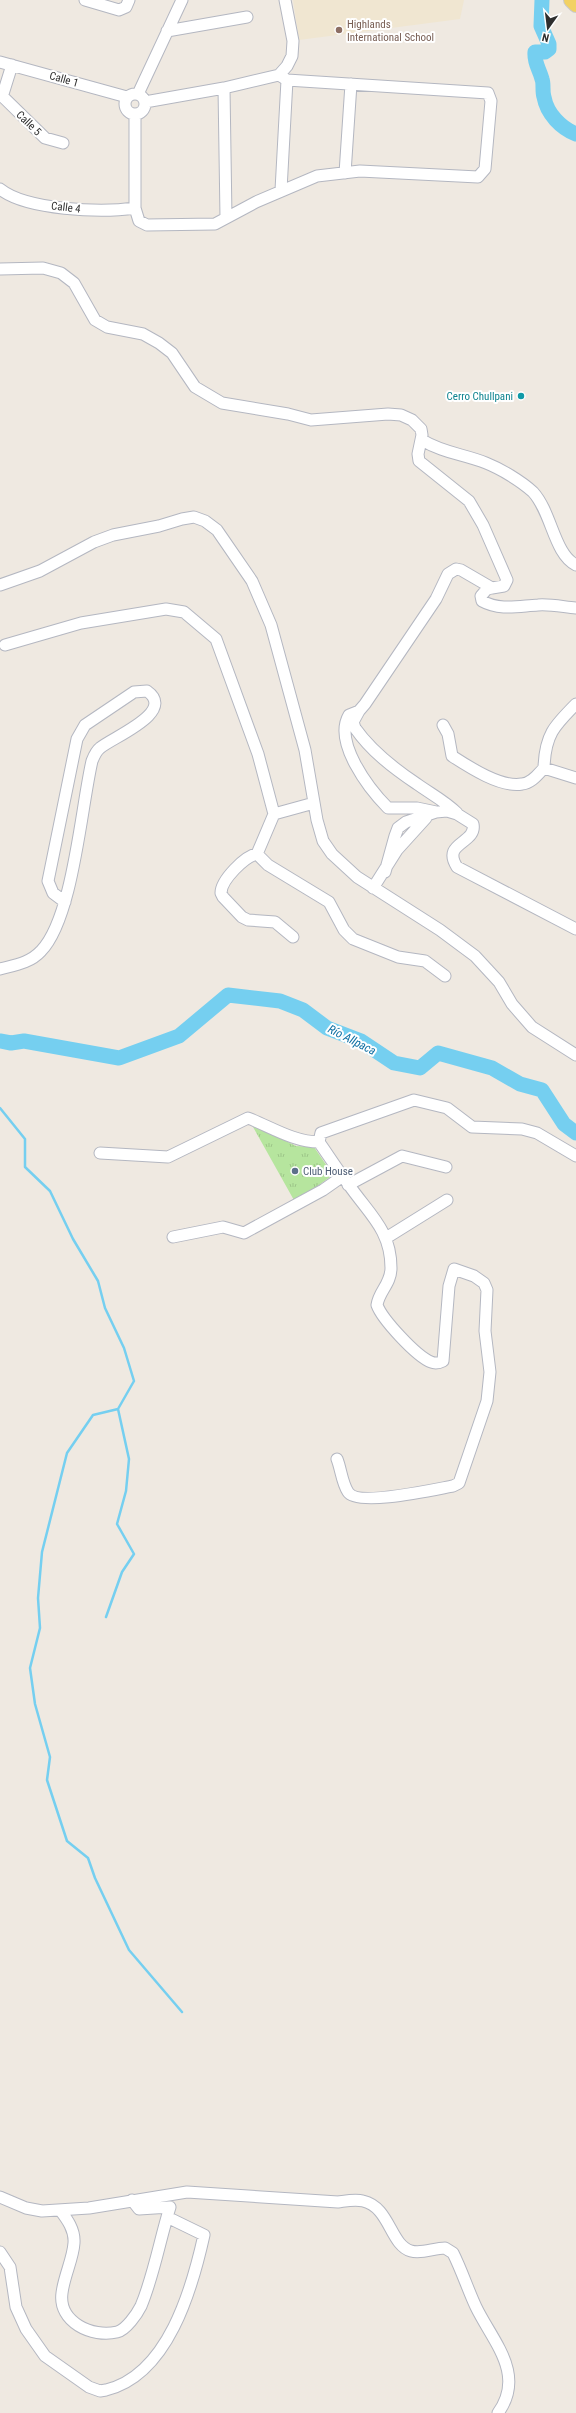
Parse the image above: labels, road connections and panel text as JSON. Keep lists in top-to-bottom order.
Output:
{
  "streets": {
    "street": ["Calle 1", "Calle 5", "Calle 4"]
  },
  "water": ["Río Allpaca"],
  "places": ["Highlands International School", "Cerro Chullpani", "Club House"],
  "north": "bottom"
}
